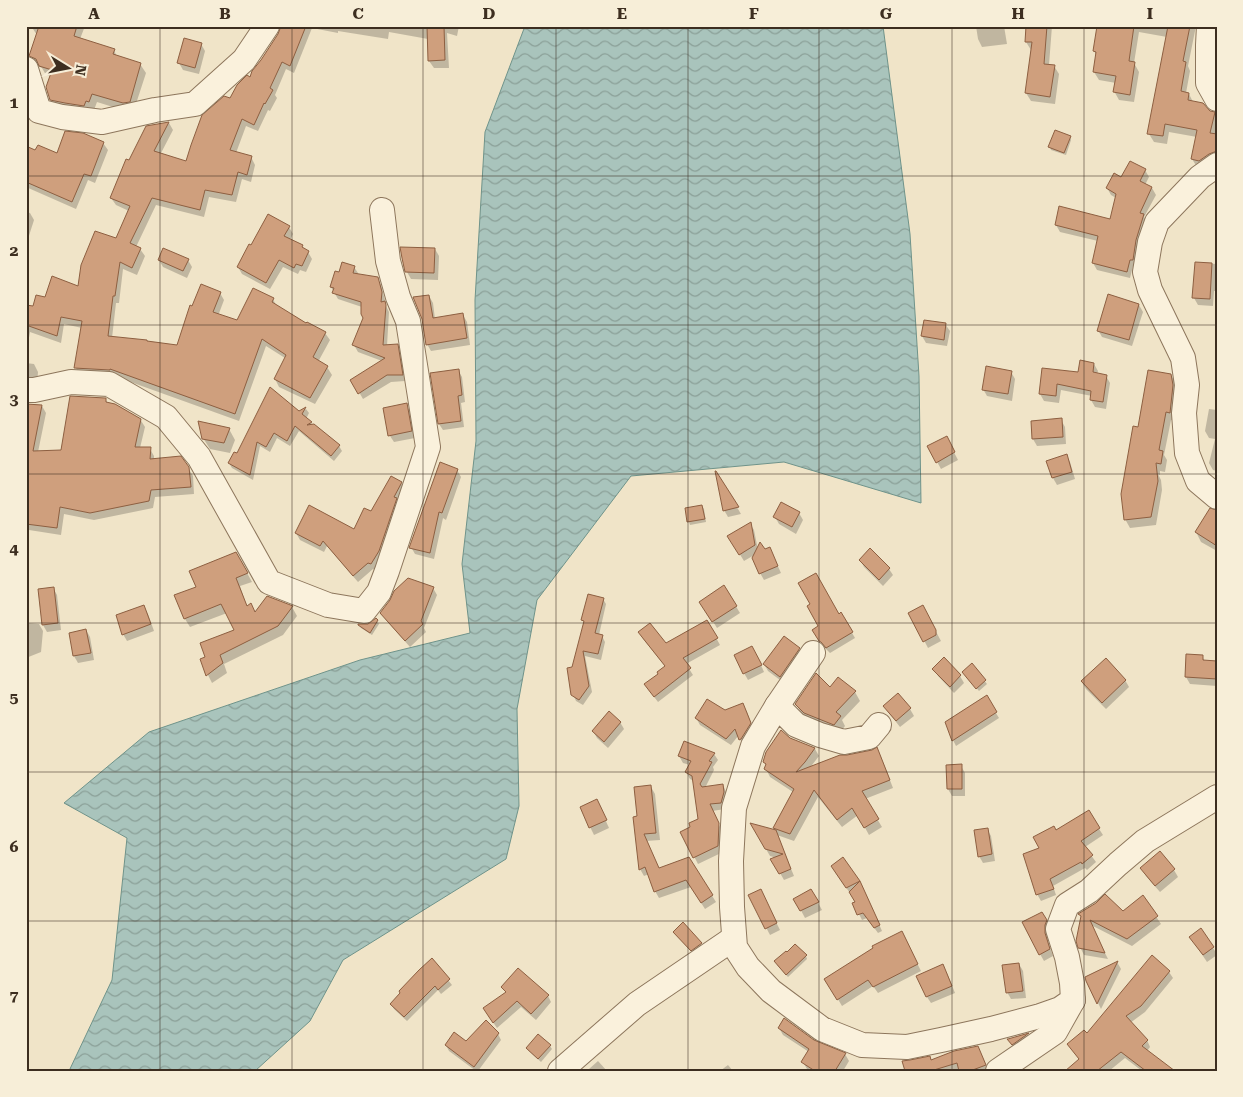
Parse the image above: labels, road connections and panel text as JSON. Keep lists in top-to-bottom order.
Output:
{
  "north": "right",
  "grid": {
    "columns": [
      "A",
      "B",
      "C",
      "D",
      "E",
      "F",
      "G",
      "H",
      "I"
    ],
    "rows": [
      "1",
      "2",
      "3",
      "4",
      "5",
      "6",
      "7"
    ]
  }
}
